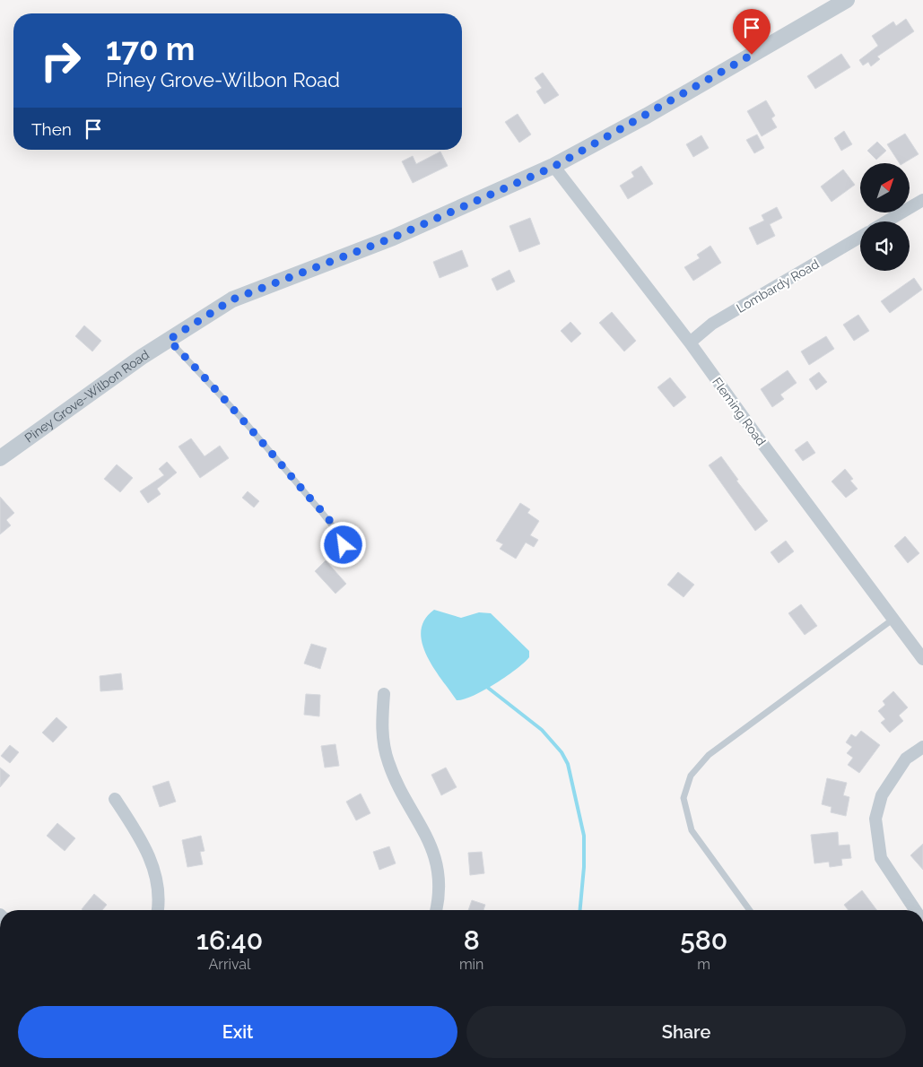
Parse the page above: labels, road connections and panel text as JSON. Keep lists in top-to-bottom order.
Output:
{
  "streets": {
    "street": ["Lombardy Road", "Piney Grove-Wilbon Road", "Fleming Road"]
  },
  "crossings": [
    ["Lombardy Road", "Fleming Road"],
    ["Piney Grove-Wilbon Road", "Fleming Road"]
  ],
  "north": "top right",
  "page": {
    "turn": ["170 m", "Piney Grove-Wilbon Road"],
    "then": "Then",
    "eta": [
      "16:40",
      "Arrival",
      "8",
      "min",
      "580",
      "m"
    ],
    "buttons": ["Exit", "Share"]
  }
}
